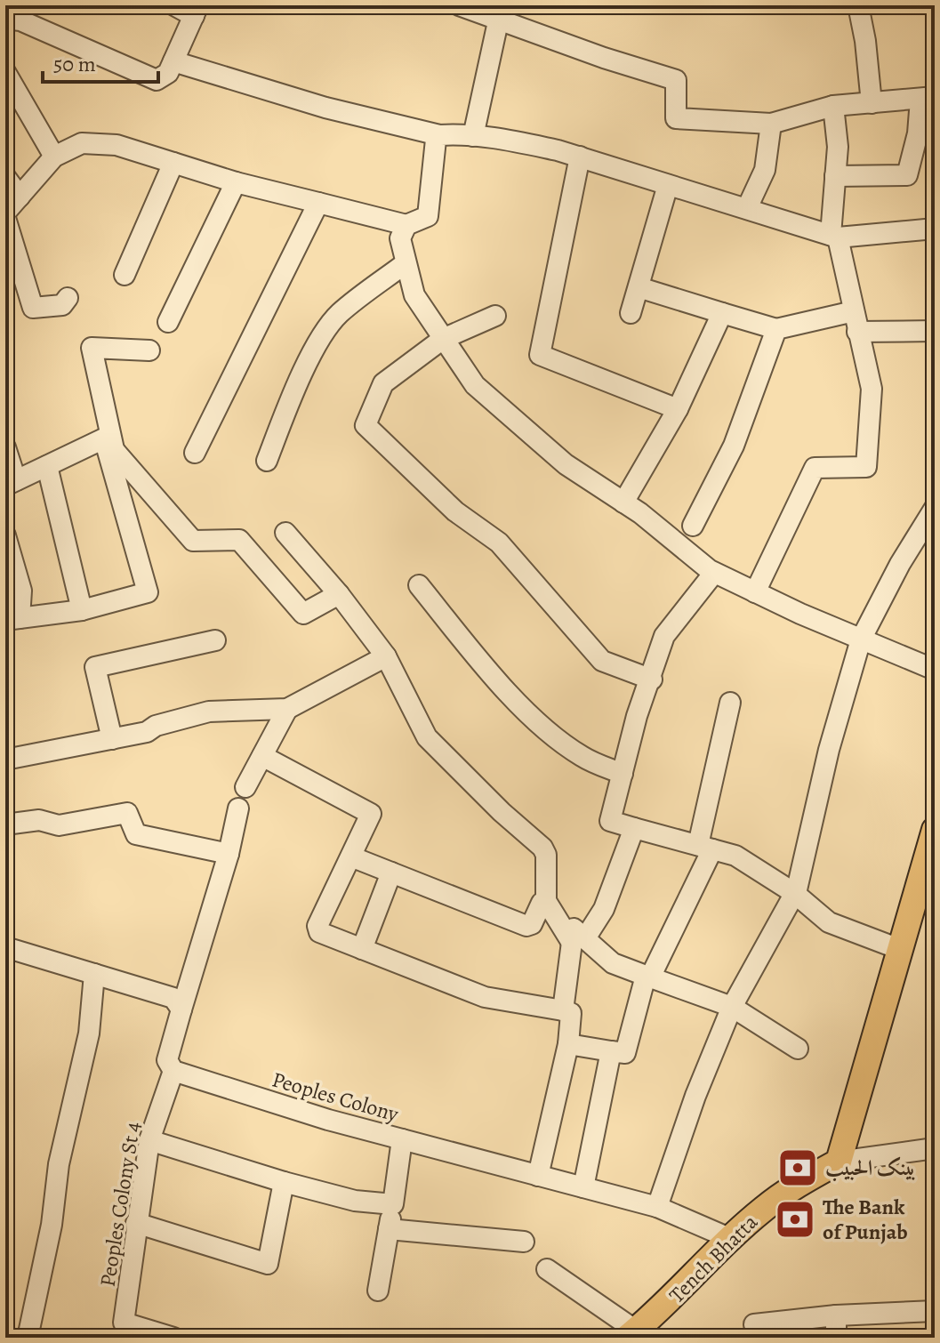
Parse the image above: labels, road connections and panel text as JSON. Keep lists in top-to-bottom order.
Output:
{
  "streets": {
    "main road": ["Tench Bhatta"],
    "street": ["Peoples Colony", "Peoples Colony St 4"]
  },
  "crossings": [
    ["Peoples Colony", "Peoples Colony St 4"],
    ["Peoples Colony", "Tench Bhatta"]
  ],
  "places": {
    "bank": ["بينک الحبيب", "The Bank of Punjab"]
  },
  "scale_bar": "50 m"
}
